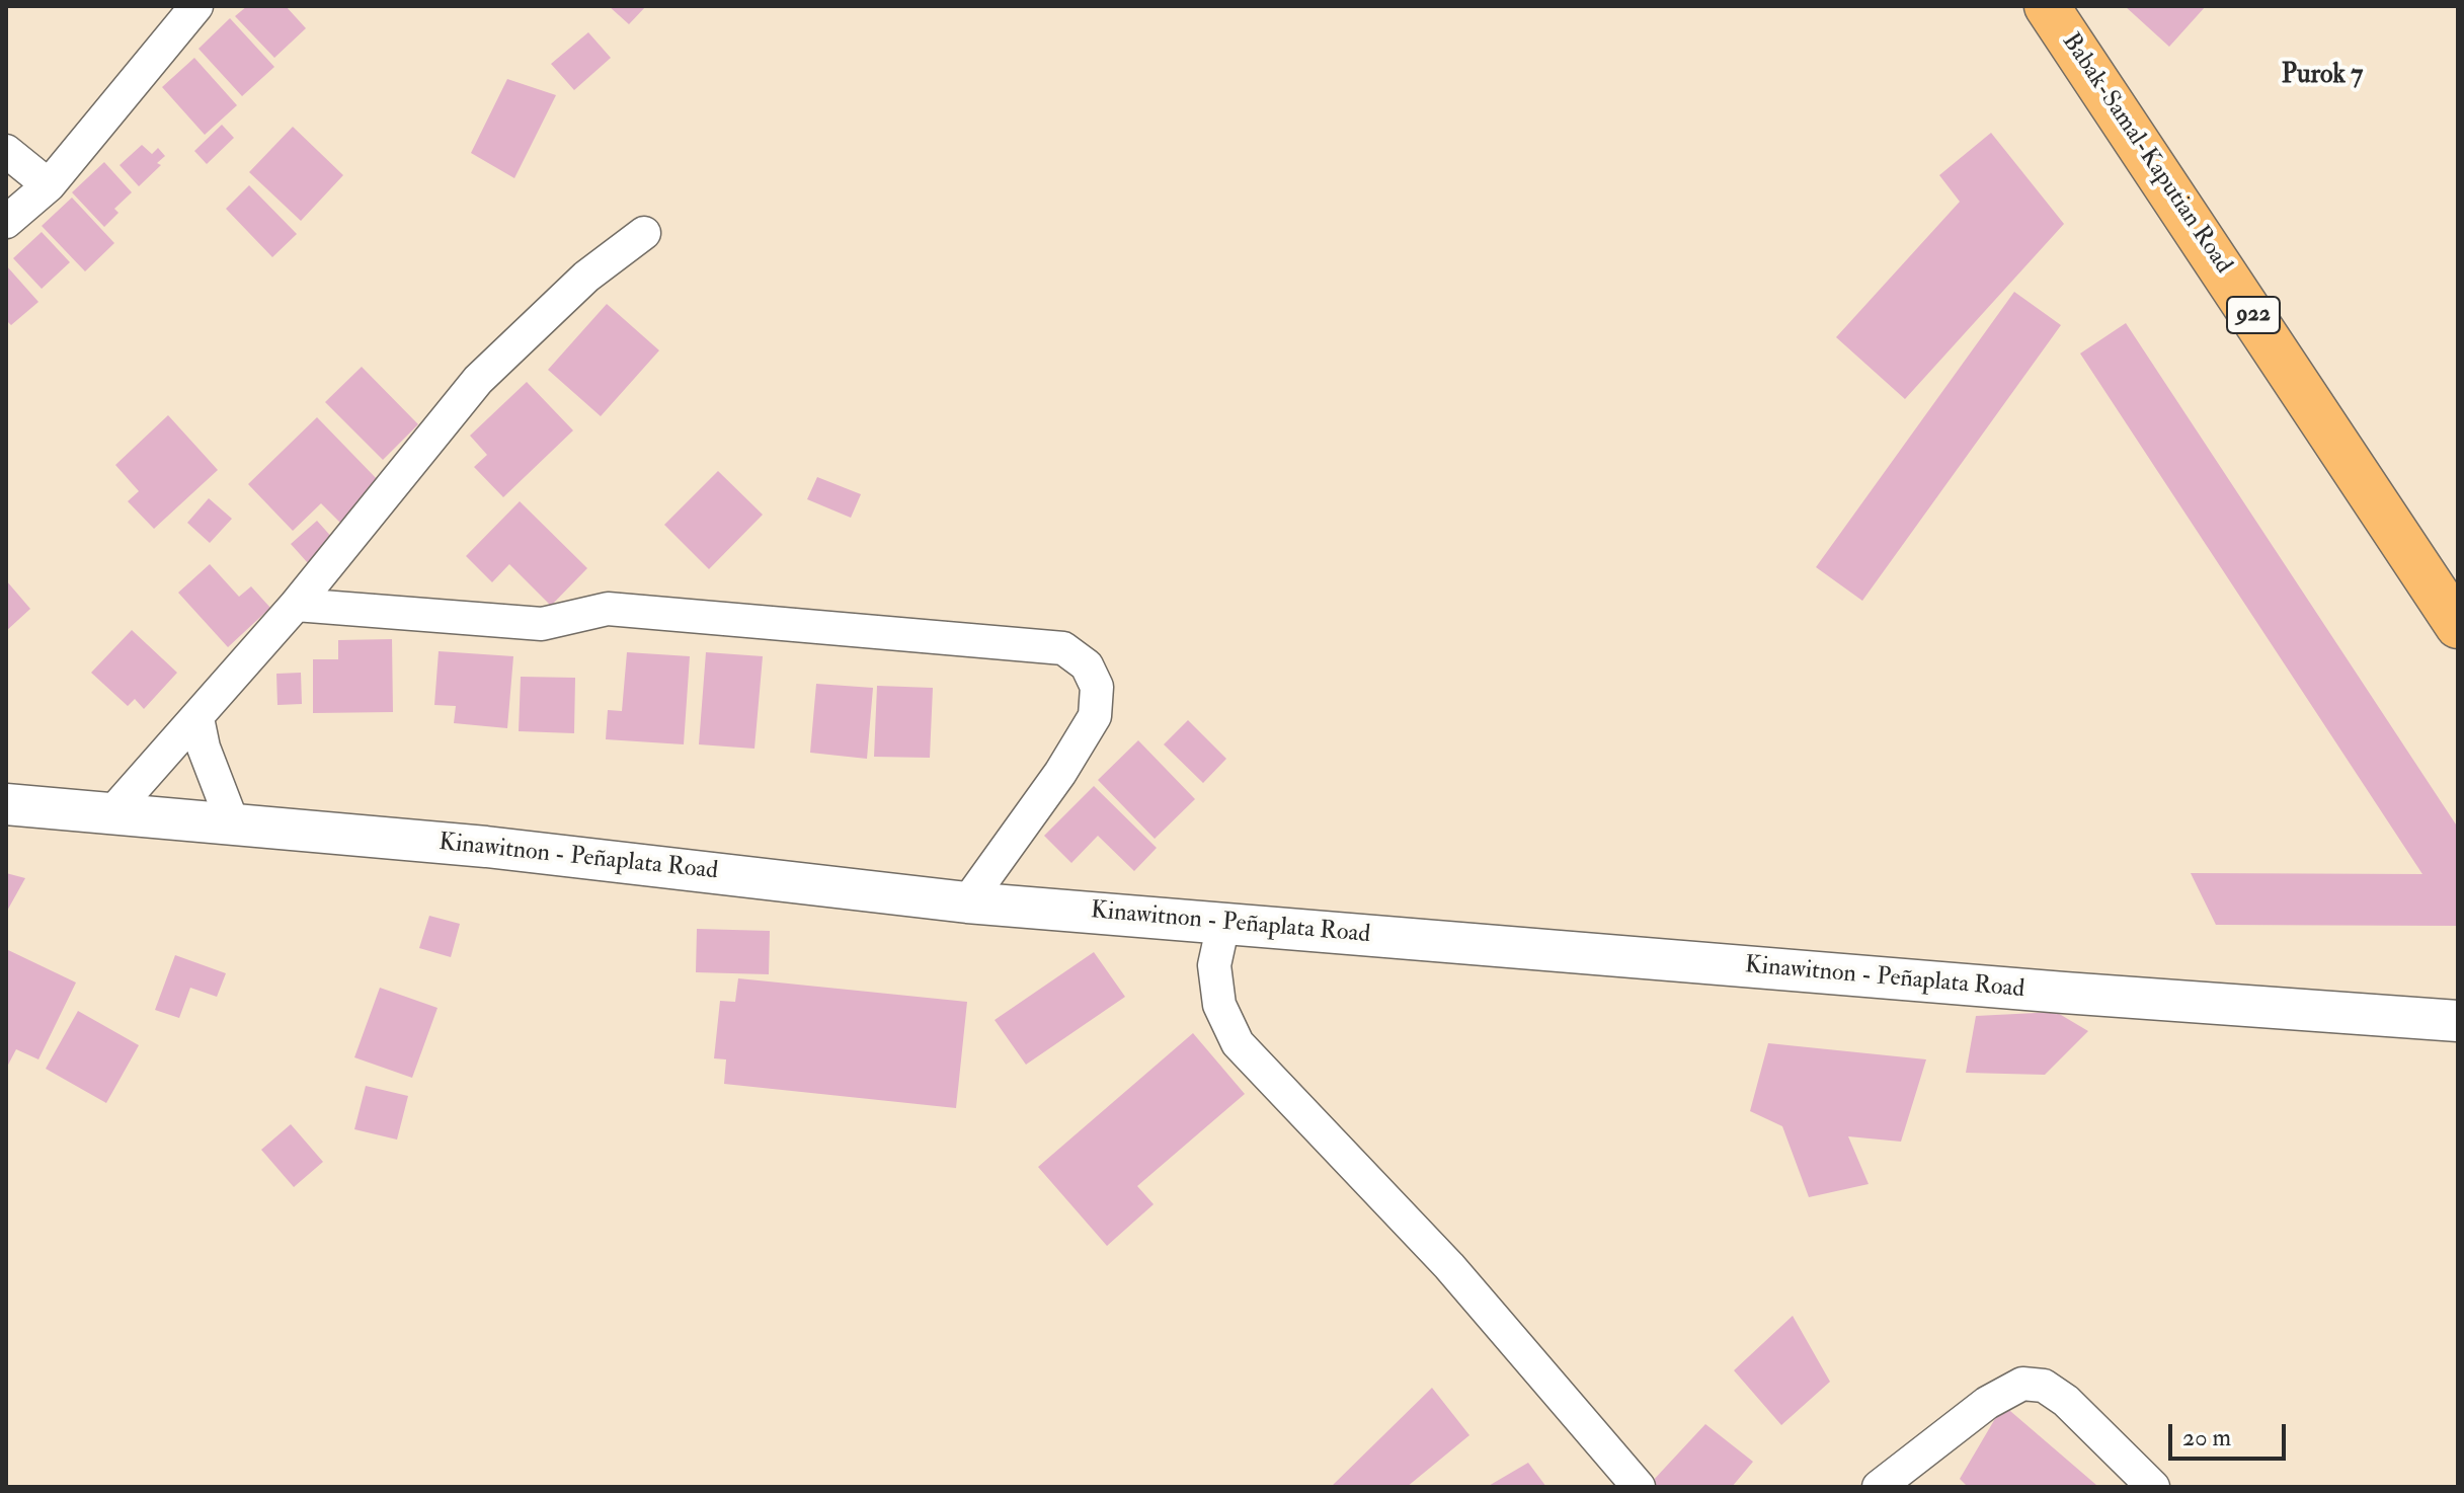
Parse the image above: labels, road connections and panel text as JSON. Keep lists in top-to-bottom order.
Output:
{
  "streets": {
    "main road": ["Babak-Samal-Kaputian Road", "922"],
    "street": ["Kinawitnon - Peñaplata Road"]
  },
  "districts": ["Purok 7"],
  "scale_bar": "20 m"
}
